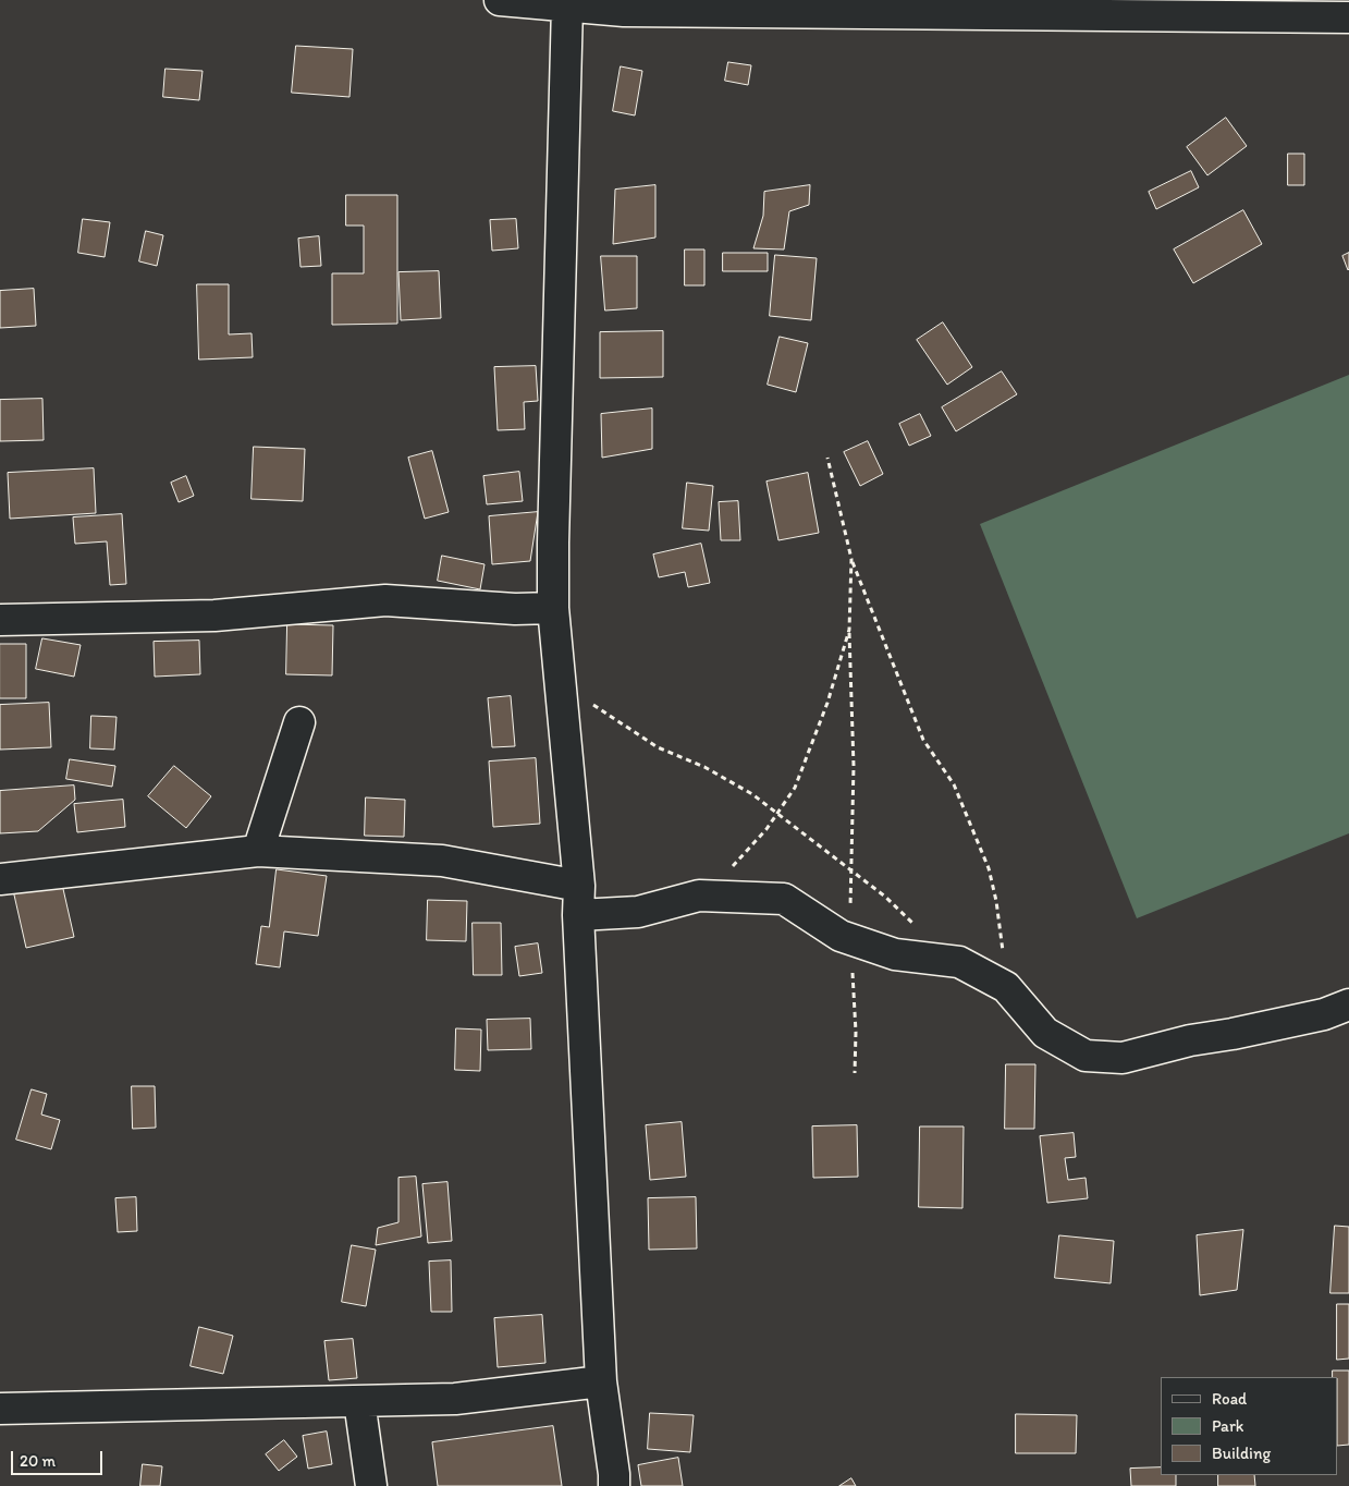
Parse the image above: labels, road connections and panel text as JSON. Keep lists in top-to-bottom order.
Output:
{
  "legend": ["Road", "Park", "Building"],
  "scale_bar": "20 m"
}
